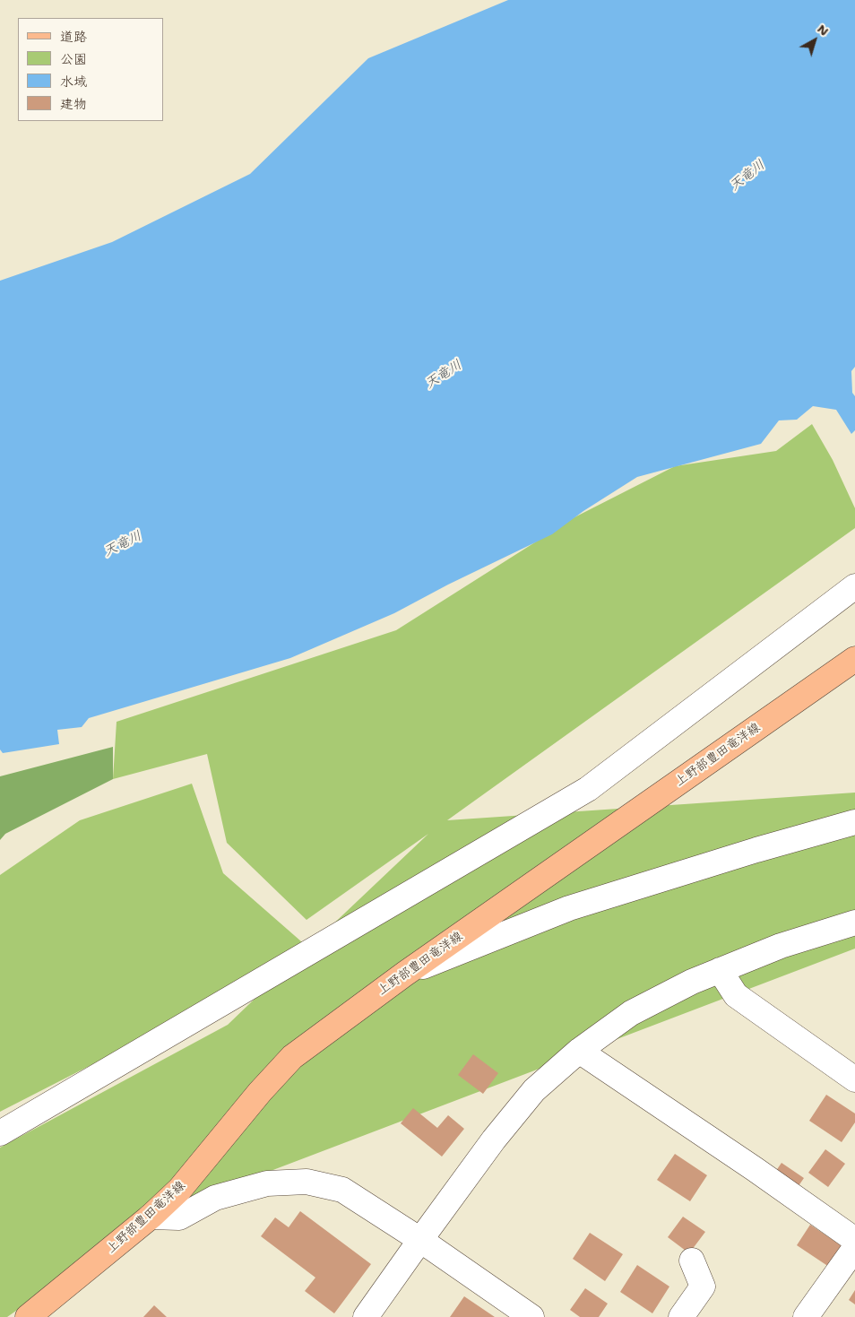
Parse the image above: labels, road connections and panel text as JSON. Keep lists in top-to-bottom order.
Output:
{
  "streets": {
    "main road": ["上野部豊田竜洋線"]
  },
  "water": ["天竜川"],
  "legend": [
    "道路",
    "公園",
    "水域",
    "建物"
  ],
  "north": "top right"
}
